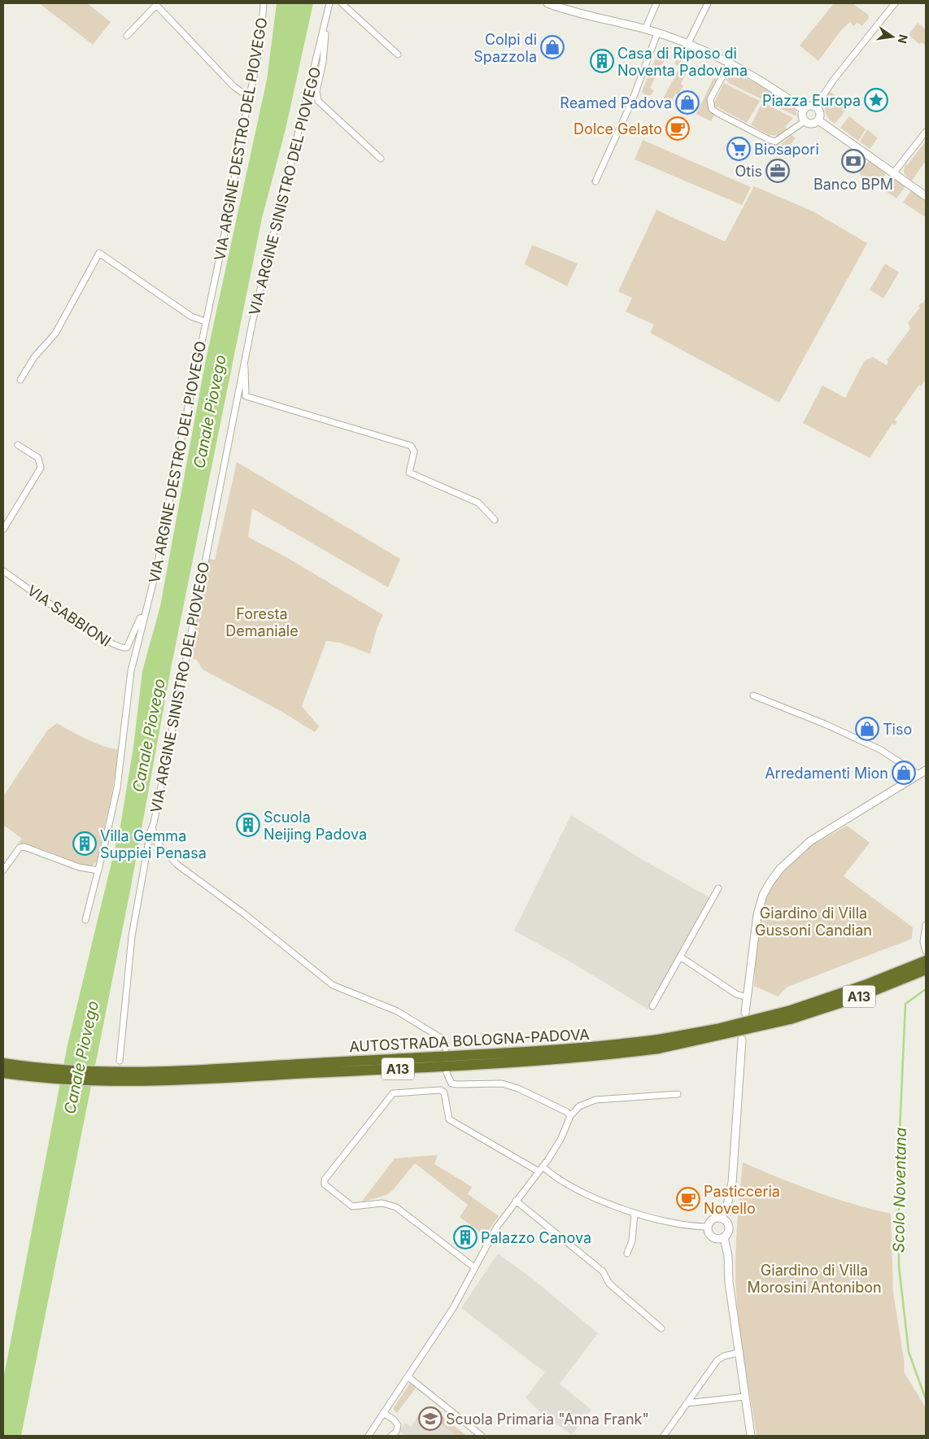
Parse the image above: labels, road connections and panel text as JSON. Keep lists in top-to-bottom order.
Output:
{
  "streets": {
    "highway": ["A13", "AUTOSTRADA BOLOGNA-PADOVA"],
    "street": ["VIA ARGINE DESTRO DEL PIOVEGO", "VIA ARGINE SINISTRO DEL PIOVEGO", "VIA SABBIONI"]
  },
  "crossings": [
    ["VIA ARGINE DESTRO DEL PIOVEGO", "VIA SABBIONI"]
  ],
  "water": ["Canale Piovego", "Scolo Noventana"],
  "parks": ["Foresta Demaniale", "Giardino di Villa Gussoni Candian", "Giardino di Villa Morosini Antonibon"],
  "places": {
    "shop": [
      "Colpi di Spazzola",
      "Reamed Padova",
      "Tiso",
      "Arredamenti Mion"
    ],
    "building": [
      "Casa di Riposo di Noventa Padovana",
      "Scuola Neijing Padova",
      "Villa Gemma Suppiei Penasa",
      "Palazzo Canova"
    ],
    "place": ["Piazza Europa"],
    "cafe": ["Dolce Gelato", "Pasticceria Novello"],
    "supermarket": ["Biosapori"],
    "bank": ["Banco BPM"],
    "office": ["Otis"],
    "school or university": ["Scuola Primaria \"Anna Frank\""]
  },
  "north": "right"
}
